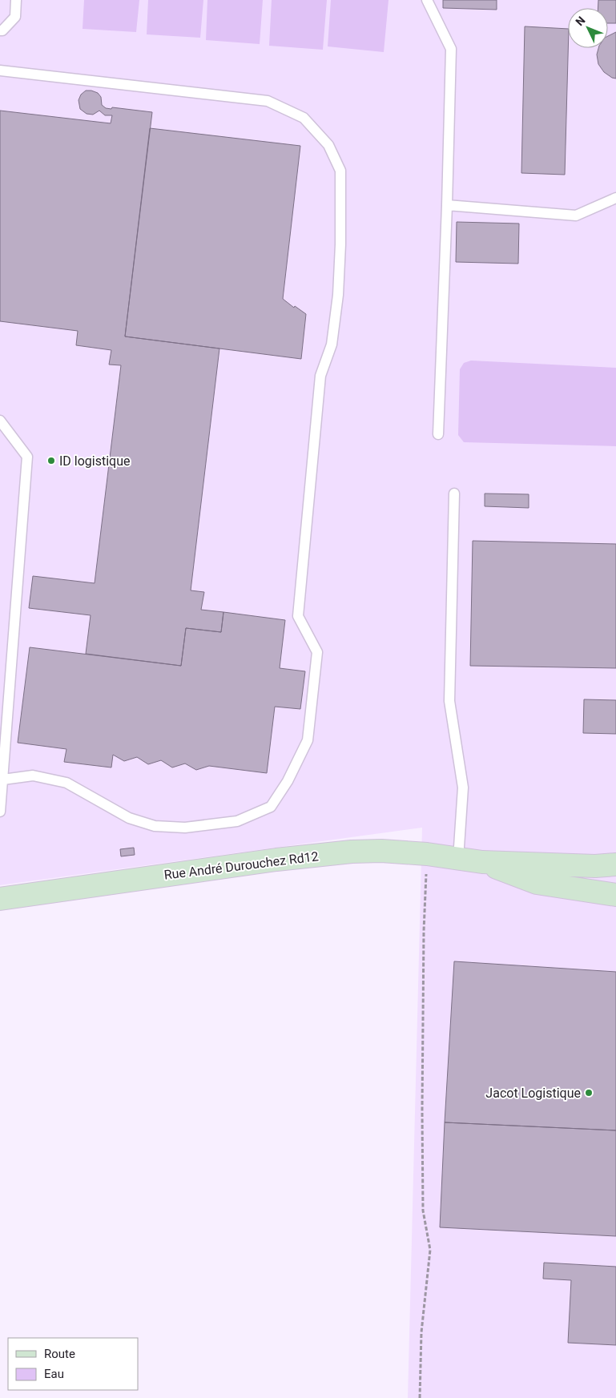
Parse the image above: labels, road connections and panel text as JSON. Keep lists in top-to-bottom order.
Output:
{
  "streets": {
    "main road": ["Rue André Durouchez Rd12"]
  },
  "places": ["ID logistique", "Jacot Logistique"],
  "legend": ["Route", "Eau"],
  "north": "top left"
}
